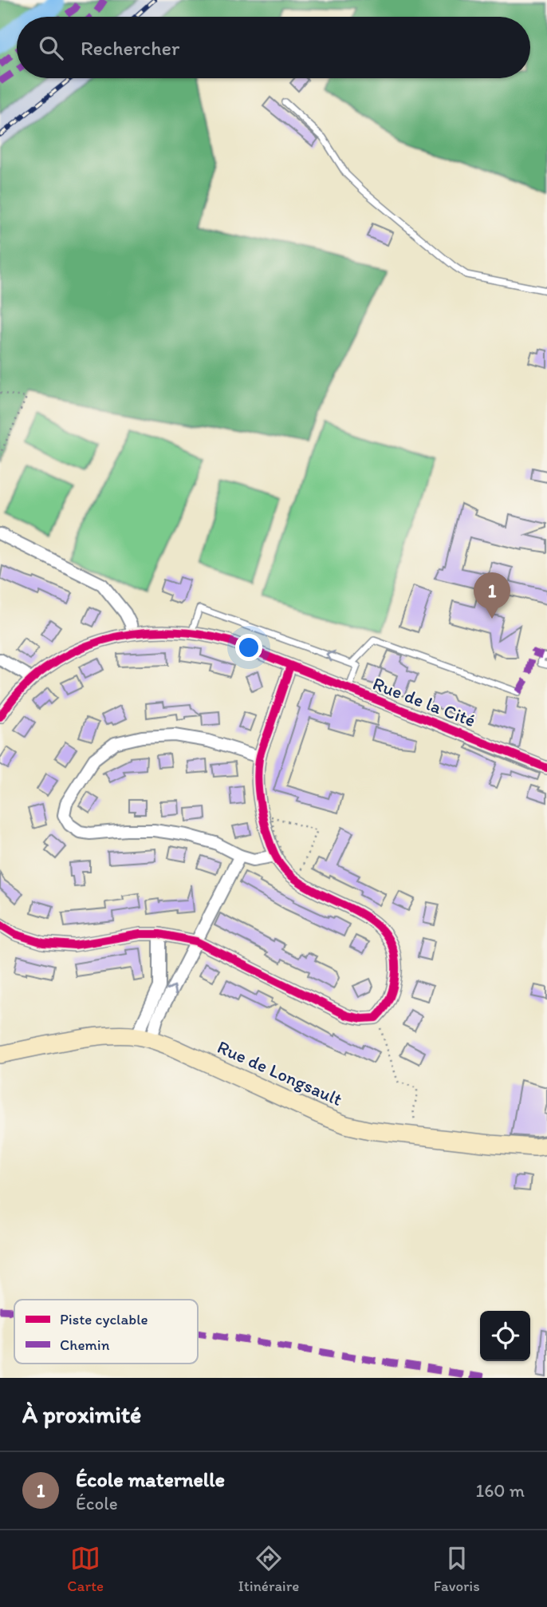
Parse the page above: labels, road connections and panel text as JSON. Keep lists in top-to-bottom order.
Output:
{
  "streets": {
    "street": ["Rue de la Cité", "Rue de Longsault"]
  },
  "legend": ["Piste cyclable", "Chemin"],
  "page": {
    "search": "Rechercher",
    "pins": "1",
    "heading": "À proximité",
    "list": [
      {
        "mark": "1",
        "name": "École maternelle",
        "note": "École",
        "value": "160 m"
      }
    ],
    "nav": ["Carte", "Itinéraire", "Favoris"]
  }
}
